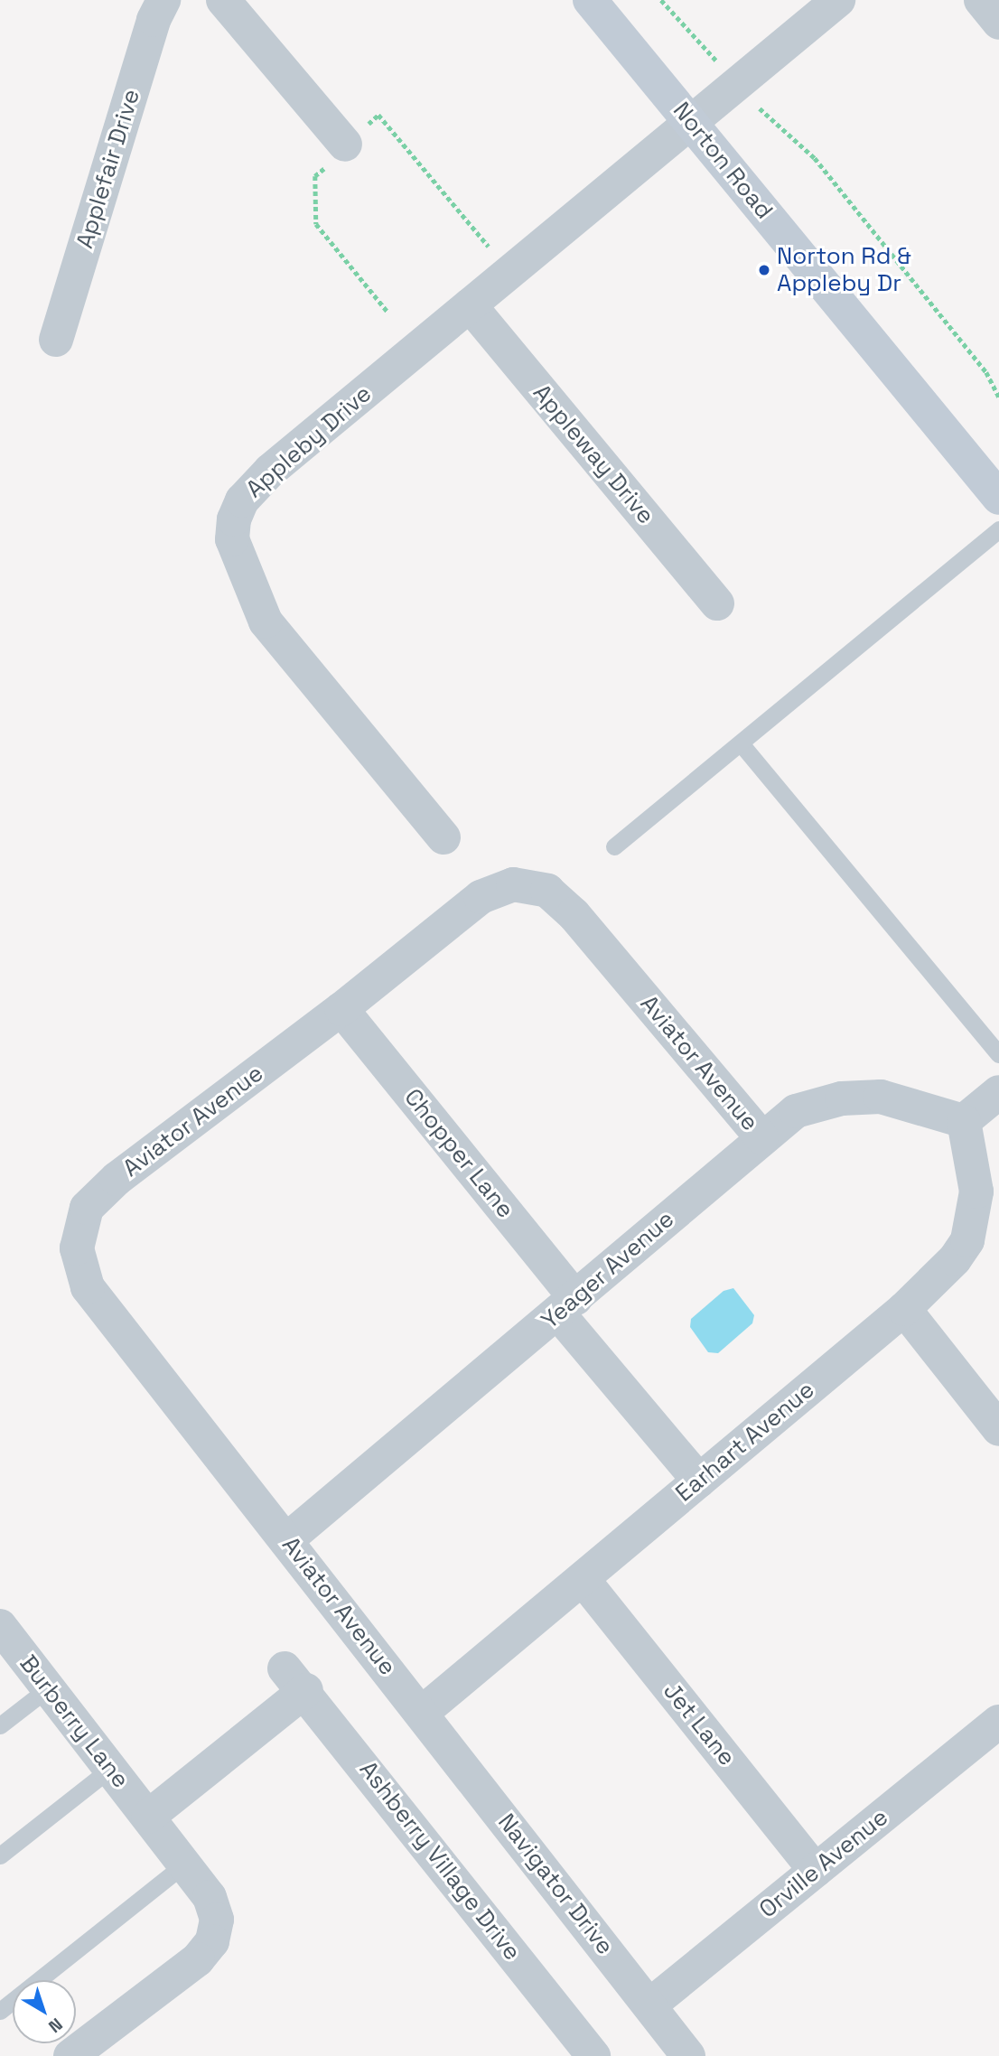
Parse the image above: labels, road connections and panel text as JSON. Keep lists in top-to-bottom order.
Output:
{
  "streets": {
    "main road": ["Norton Road"],
    "street": [
      "Applefair Drive",
      "Appleby Drive",
      "Appleway Drive",
      "Aviator Avenue",
      "Chopper Lane",
      "Yeager Avenue",
      "Earhart Avenue",
      "Burberry Lane",
      "Jet Lane",
      "Ashberry Village Drive",
      "Orville Avenue",
      "Navigator Drive"
    ]
  },
  "crossings": [
    ["Norton Road", "Appleby Drive"],
    ["Appleby Drive", "Appleway Drive"],
    ["Aviator Avenue", "Chopper Lane"],
    ["Aviator Avenue", "Yeager Avenue"],
    ["Aviator Avenue", "Earhart Avenue"],
    ["Aviator Avenue", "Navigator Drive"],
    ["Chopper Lane", "Yeager Avenue"],
    ["Chopper Lane", "Earhart Avenue"],
    ["Yeager Avenue", "Earhart Avenue"],
    ["Earhart Avenue", "Jet Lane"],
    ["Earhart Avenue", "Navigator Drive"],
    ["Burberry Lane", "Ashberry Village Drive"],
    ["Jet Lane", "Orville Avenue"],
    ["Orville Avenue", "Navigator Drive"]
  ],
  "places": ["Norton Rd & Appleby Dr"],
  "north": "bottom right"
}
